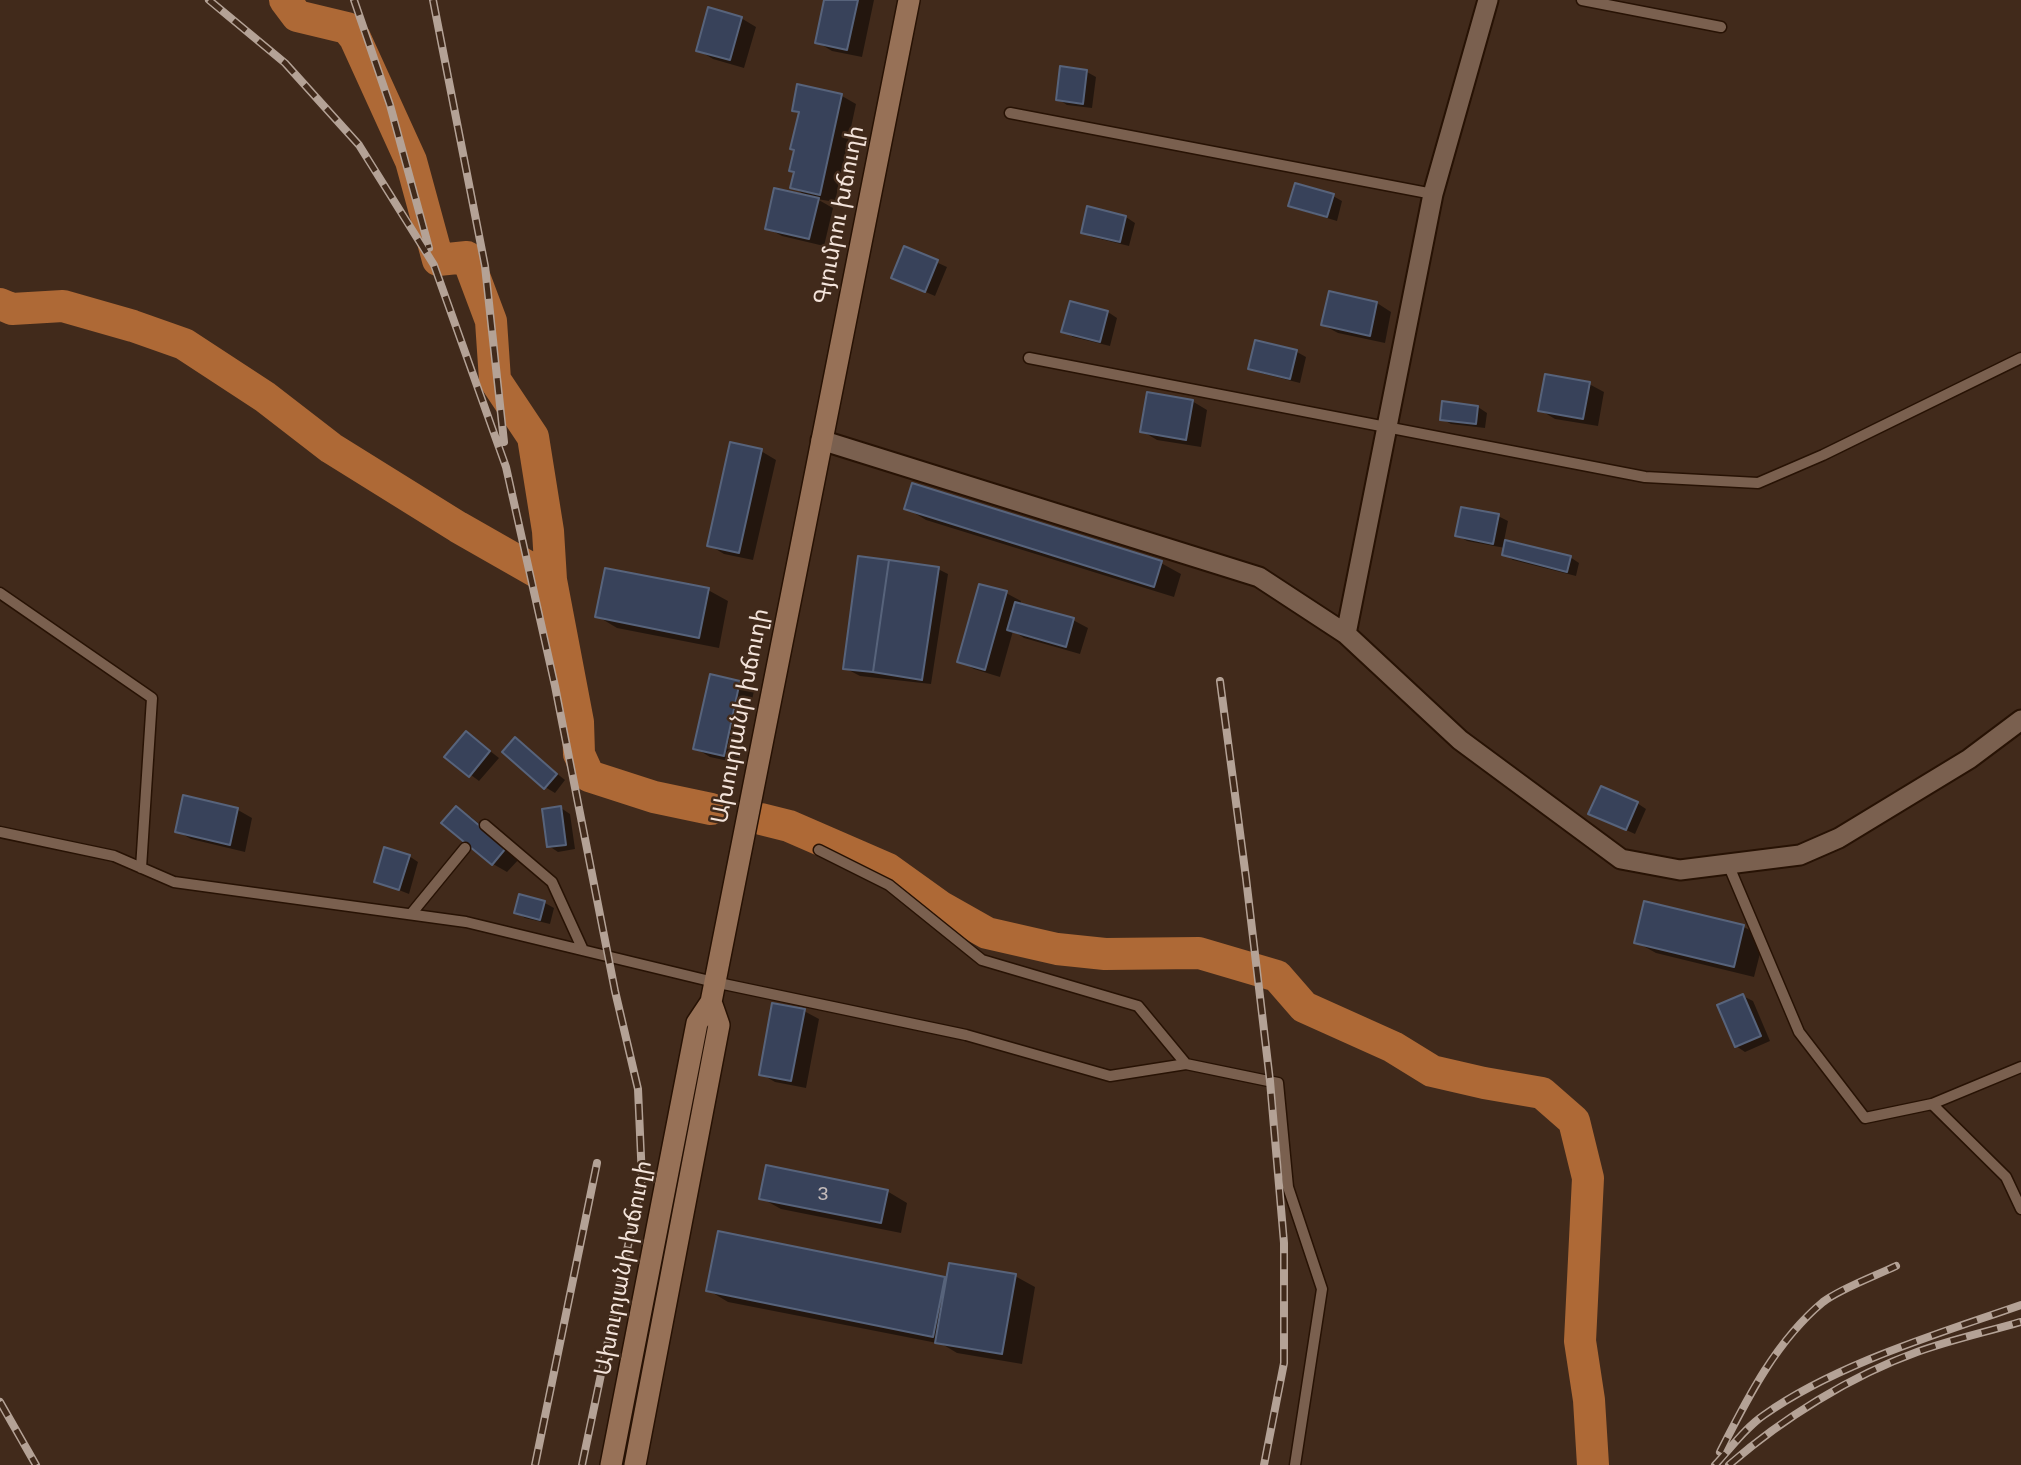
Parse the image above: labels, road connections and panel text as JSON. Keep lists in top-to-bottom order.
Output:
{
  "streets": {
    "main road": ["Գյումրու խճուղի", "Ախուրյանի խճուղի"]
  },
  "crossings": [
    ["Գյումրու խճուղի", "Ախուրյանի խճուղի"]
  ],
  "house_numbers": ["3"]
}
